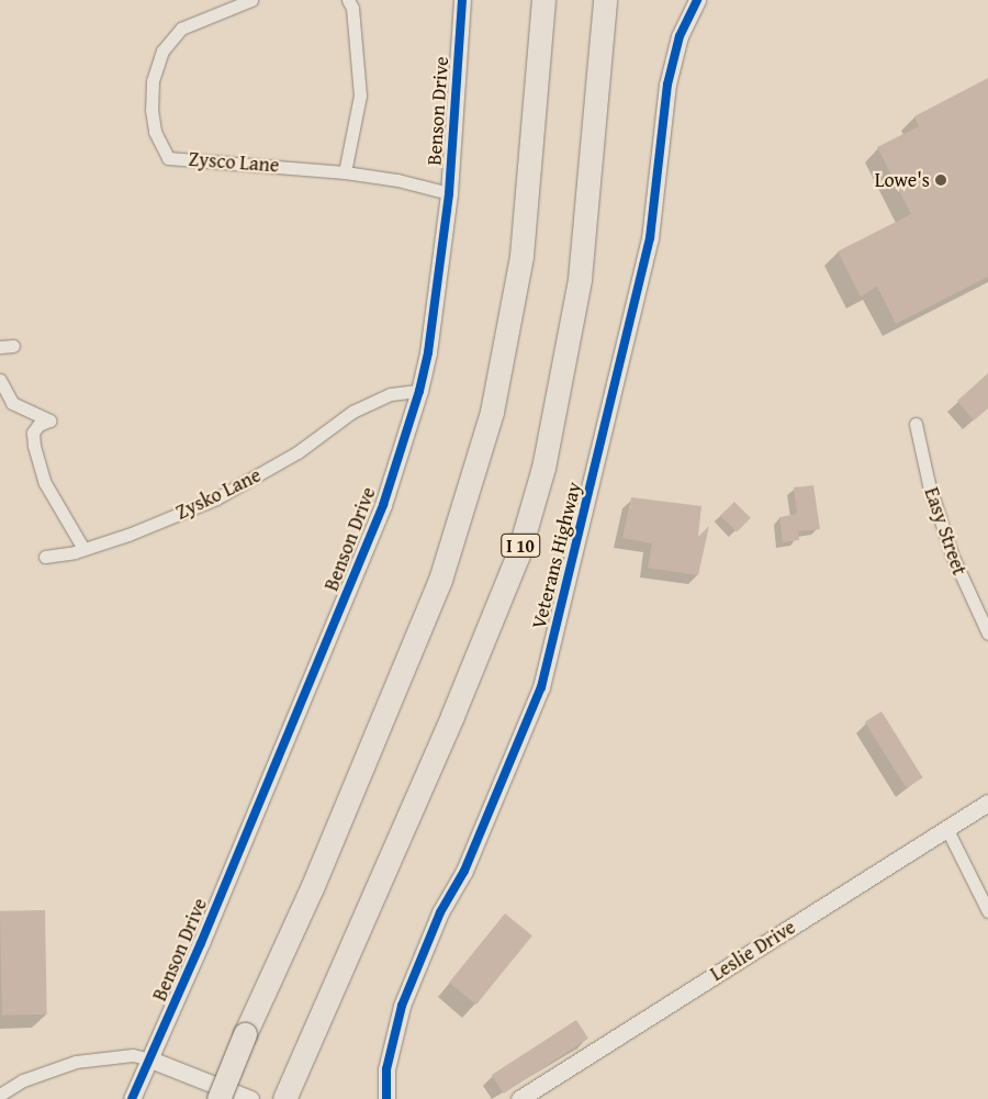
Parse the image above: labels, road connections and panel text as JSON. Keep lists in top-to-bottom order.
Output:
{
  "streets": {
    "highway": ["I 10"],
    "street": [
      "Benson Drive",
      "Zysco Lane",
      "Zysko Lane",
      "Easy Street",
      "Veterans Highway",
      "Leslie Drive"
    ]
  },
  "crossings": [
    ["Benson Drive", "Zysco Lane"],
    ["Benson Drive", "Zysko Lane"]
  ],
  "places": ["Lowe's"]
}
